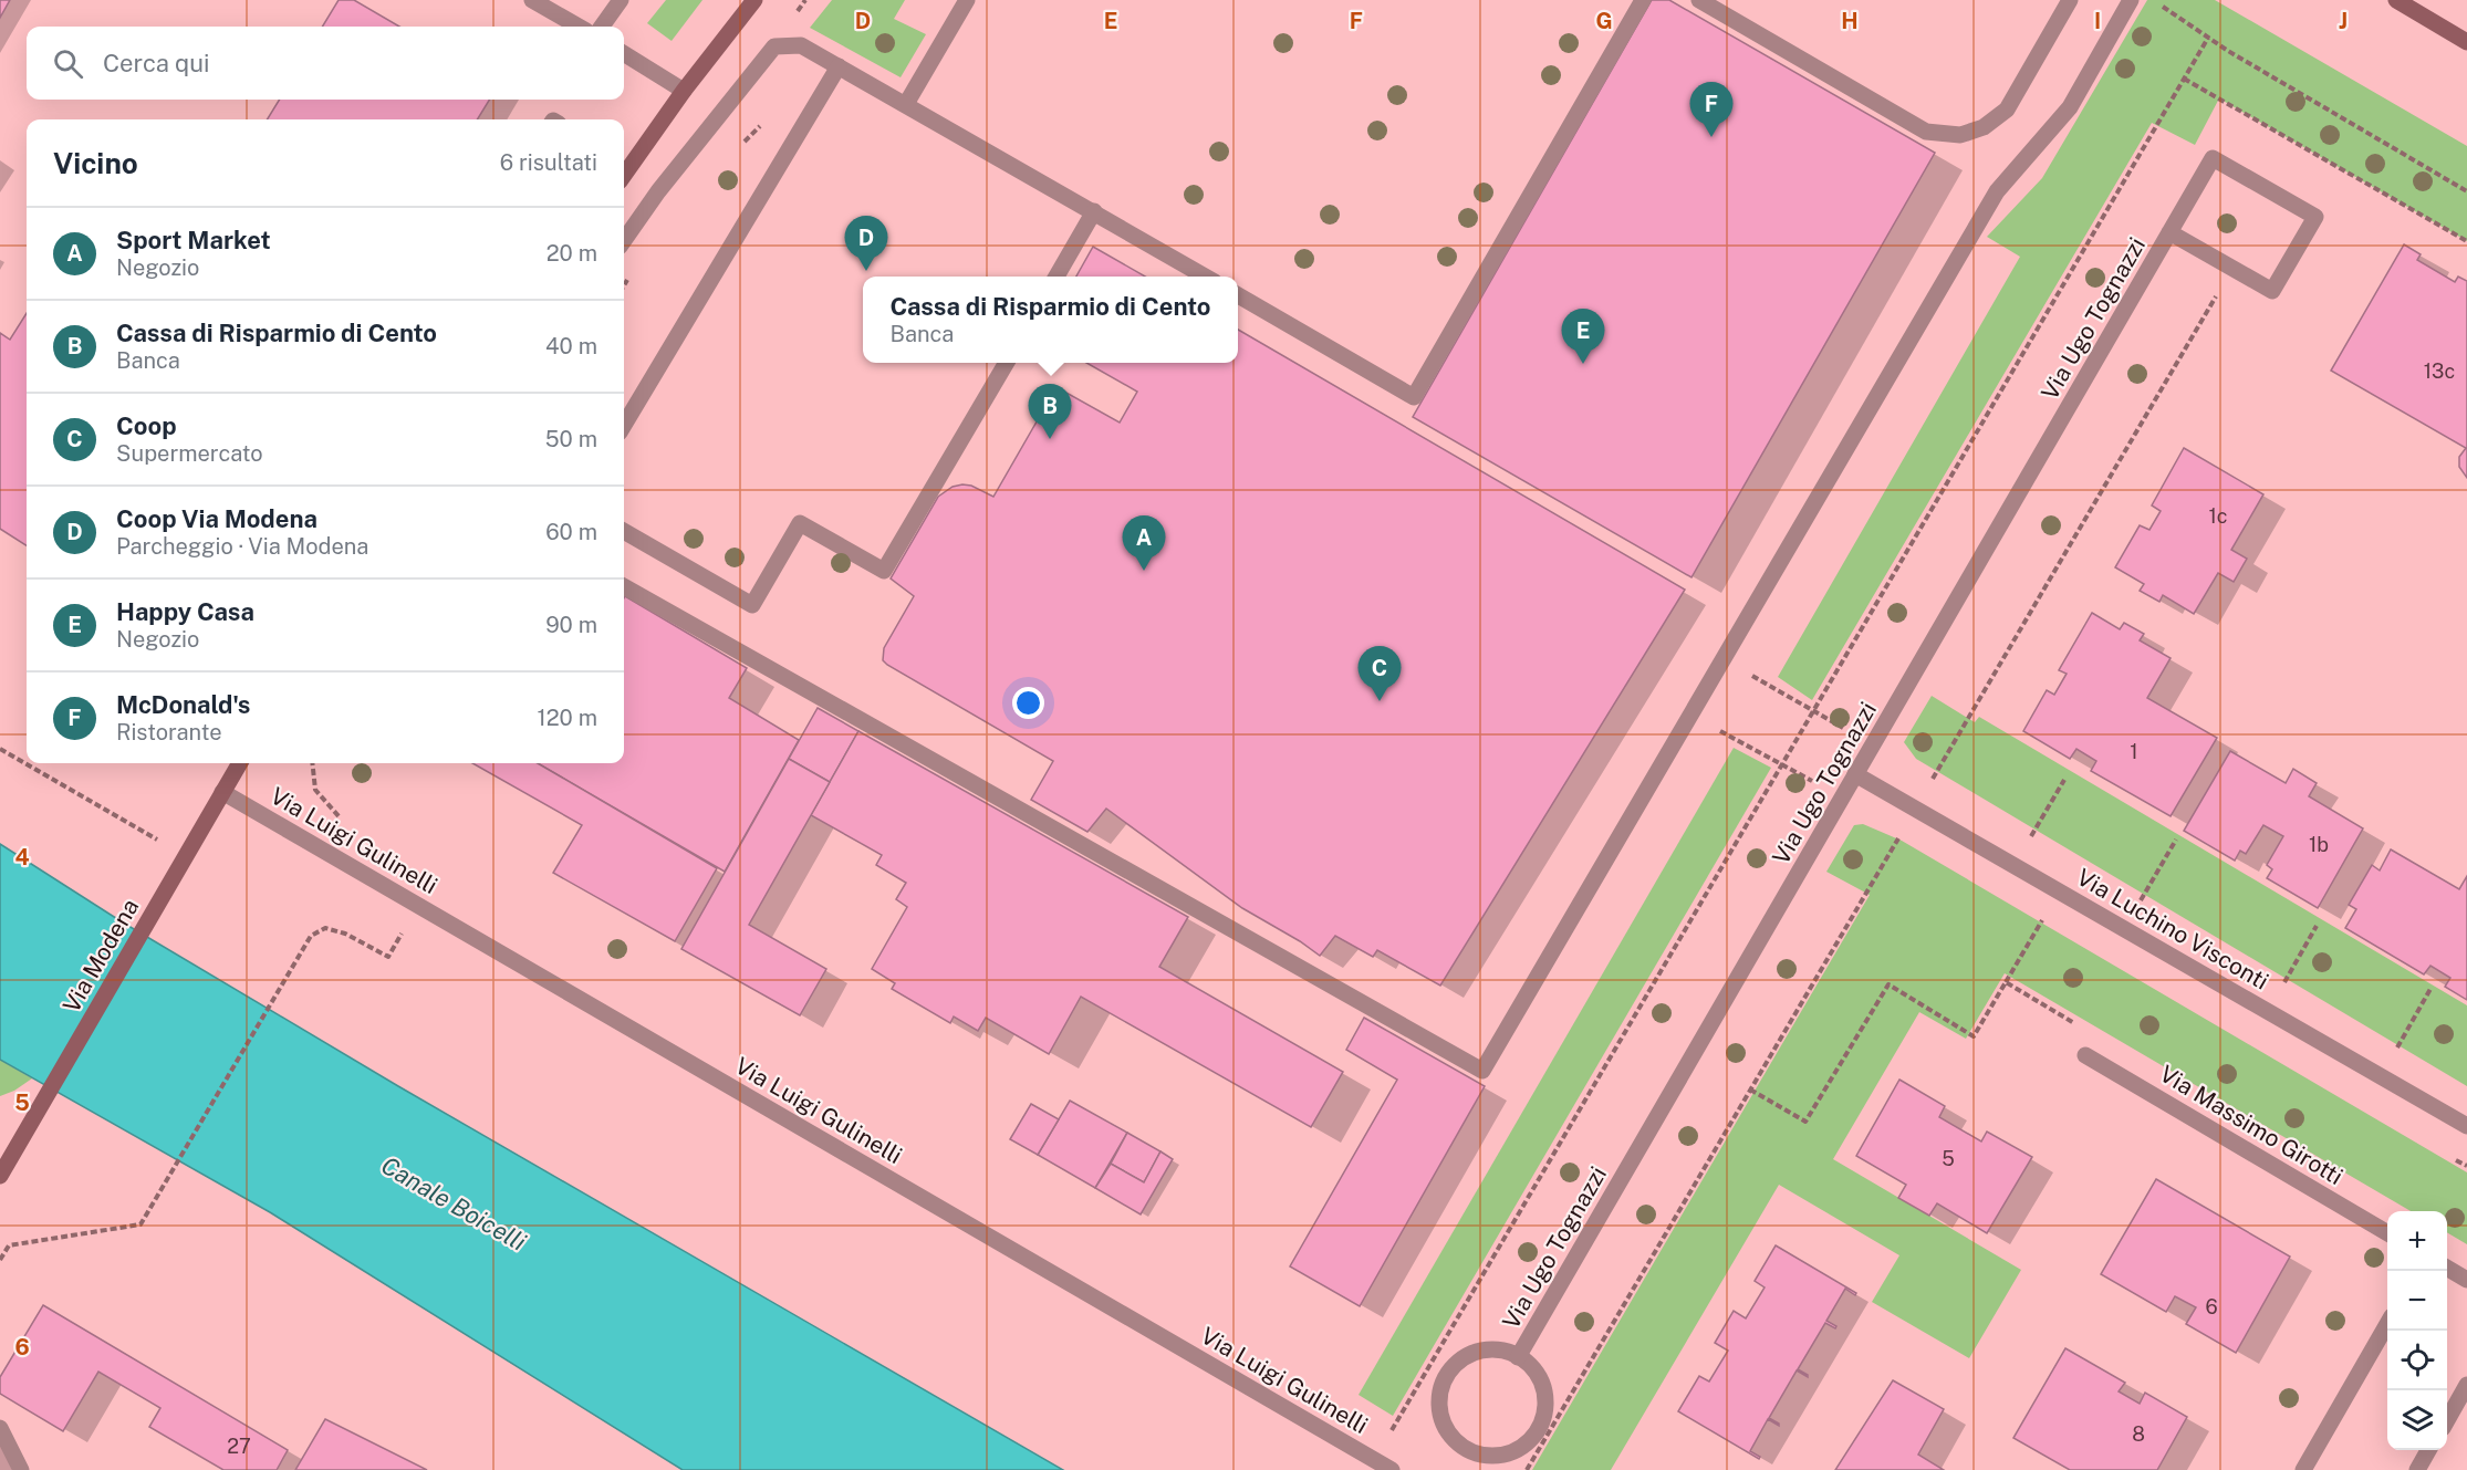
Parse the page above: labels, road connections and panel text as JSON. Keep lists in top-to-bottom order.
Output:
{
  "streets": {
    "main road": ["Via Modena"],
    "street": [
      "Via Ugo Tognazzi",
      "Via Luigi Gulinelli",
      "Via Luchino Visconti",
      "Via Massimo Girotti"
    ]
  },
  "crossings": [
    ["Via Ugo Tognazzi", "Via Luchino Visconti"],
    ["Via Luigi Gulinelli", "Via Modena"]
  ],
  "water": ["Canale Boicelli"],
  "house_numbers": [
    "13c",
    "1c",
    "1",
    "1b",
    "5",
    "6",
    "8",
    "27"
  ],
  "page": {
    "search": "Cerca qui",
    "pins": [
      "F",
      "D",
      "E",
      "B",
      "A",
      "C"
    ],
    "heading": ["Vicino", "6 risultati"],
    "list": [
      {
        "mark": "A",
        "name": "Sport Market",
        "note": "Negozio",
        "value": "20 m"
      },
      {
        "mark": "B",
        "name": "Cassa di Risparmio di Cento",
        "note": "Banca",
        "value": "40 m"
      },
      {
        "mark": "C",
        "name": "Coop",
        "note": "Supermercato",
        "value": "50 m"
      },
      {
        "mark": "D",
        "name": "Coop Via Modena",
        "note": "Parcheggio · Via Modena",
        "value": "60 m"
      },
      {
        "mark": "E",
        "name": "Happy Casa",
        "note": "Negozio",
        "value": "90 m"
      },
      {
        "mark": "F",
        "name": "McDonald's",
        "note": "Ristorante",
        "value": "120 m"
      }
    ],
    "popup": ["Cassa di Risparmio di Cento", "Banca"],
    "map_buttons": ["+", "−"]
  },
  "grid": {
    "columns": [
      "D",
      "E",
      "F",
      "G",
      "H",
      "I",
      "J"
    ],
    "rows": ["4", "5", "6"]
  }
}
